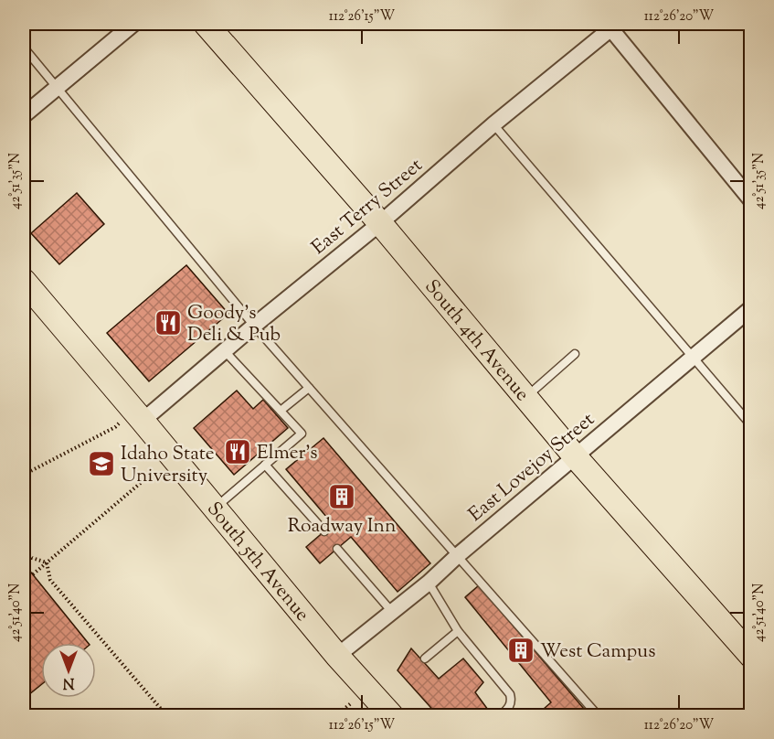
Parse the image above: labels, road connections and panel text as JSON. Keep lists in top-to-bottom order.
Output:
{
  "streets": {
    "main road": ["South 4th Avenue", "South 5th Avenue"],
    "street": ["East Terry Street", "East Lovejoy Street"]
  },
  "crossings": [
    ["East Terry Street", "South 4th Avenue"],
    ["East Terry Street", "South 5th Avenue"],
    ["South 4th Avenue", "East Lovejoy Street"],
    ["East Lovejoy Street", "South 5th Avenue"]
  ],
  "places": {
    "restaurant": ["Goody's Deli & Pub", "Elmer's"],
    "school or university": ["Idaho State University"],
    "building": ["Roadway Inn", "West Campus"]
  },
  "north": "bottom",
  "coordinates": [
    "112°26'15\"W",
    "112°26'20\"W",
    "42°51'35\"N",
    "42°51'40\"N"
  ]
}
